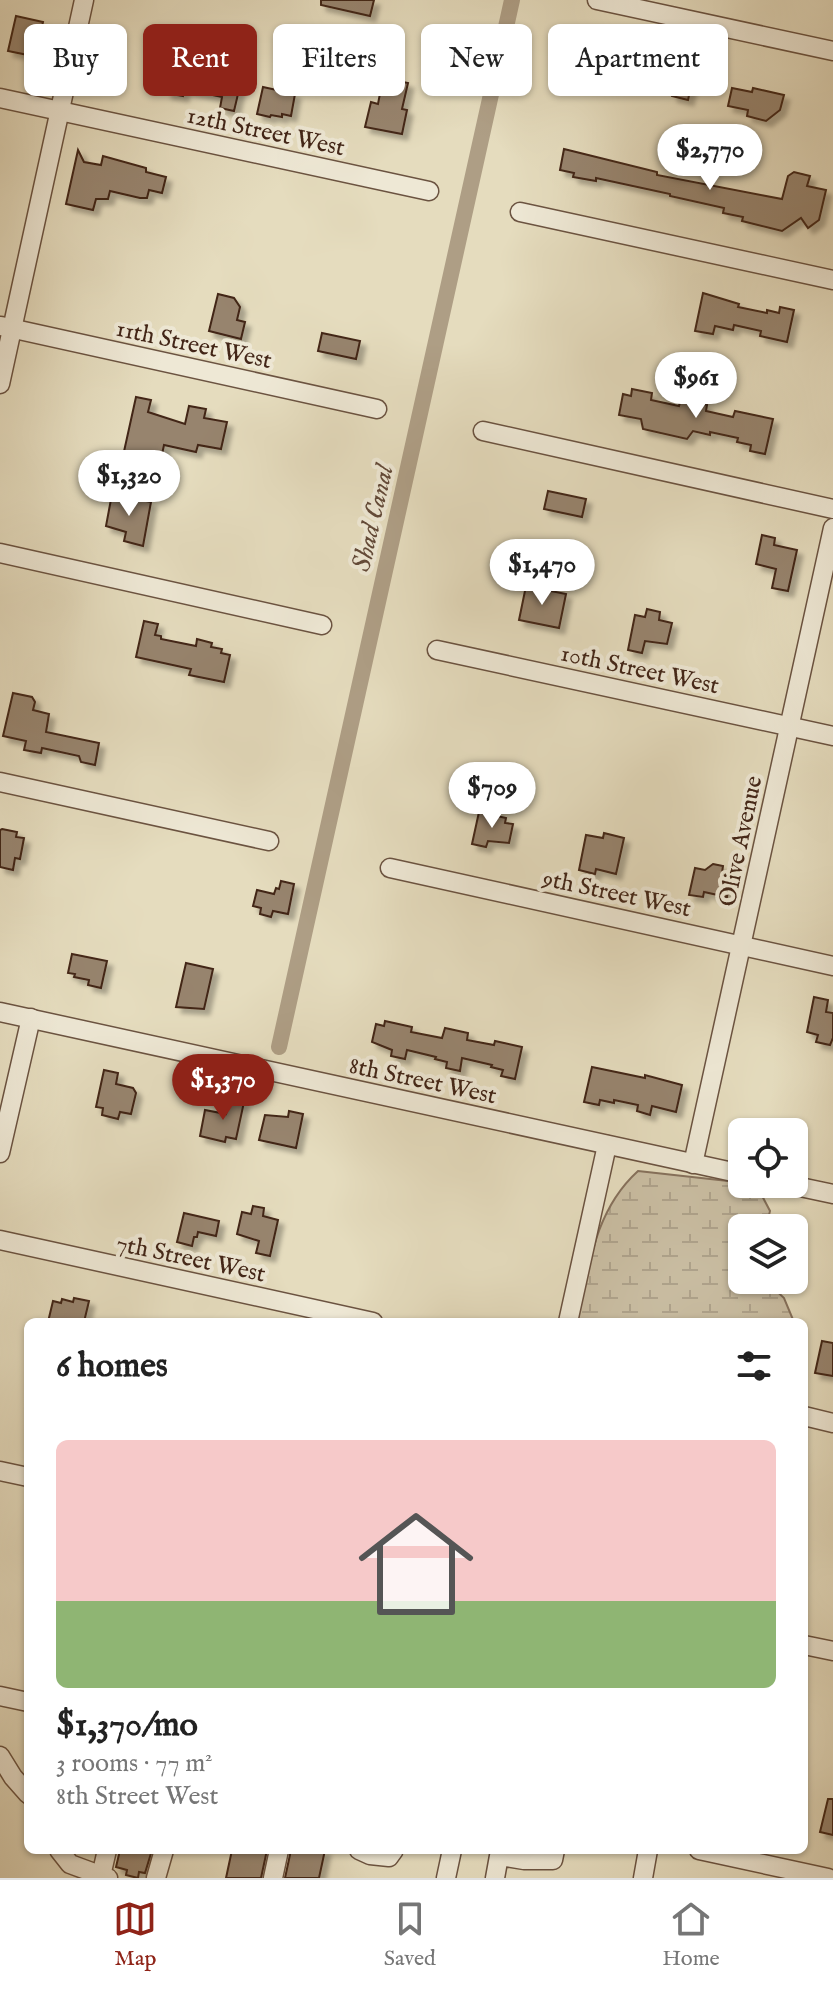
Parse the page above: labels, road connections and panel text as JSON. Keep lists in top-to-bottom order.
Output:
{
  "streets": {
    "street": [
      "12th Street West",
      "11th Street West",
      "10th Street West",
      "Olive Avenue",
      "9th Street West",
      "8th Street West",
      "7th Street West"
    ]
  },
  "crossings": [
    ["10th Street West", "Olive Avenue"],
    ["Olive Avenue", "9th Street West"],
    ["Olive Avenue", "8th Street West"]
  ],
  "water": ["Shad Canal"],
  "page": {
    "chip": [
      "Buy",
      "Rent",
      "Filters",
      "New",
      "Apartment"
    ],
    "price": [
      "$2,770",
      "$961",
      "$1,320",
      "$1,470",
      "$709",
      "$1,370"
    ],
    "heading": "6 homes",
    "list": [
      {
        "name": "$1,370/mo",
        "note": "3 rooms · 77 m² · 8th Street West"
      }
    ],
    "tabs": ["Map", "Saved", "Home"]
  }
}
